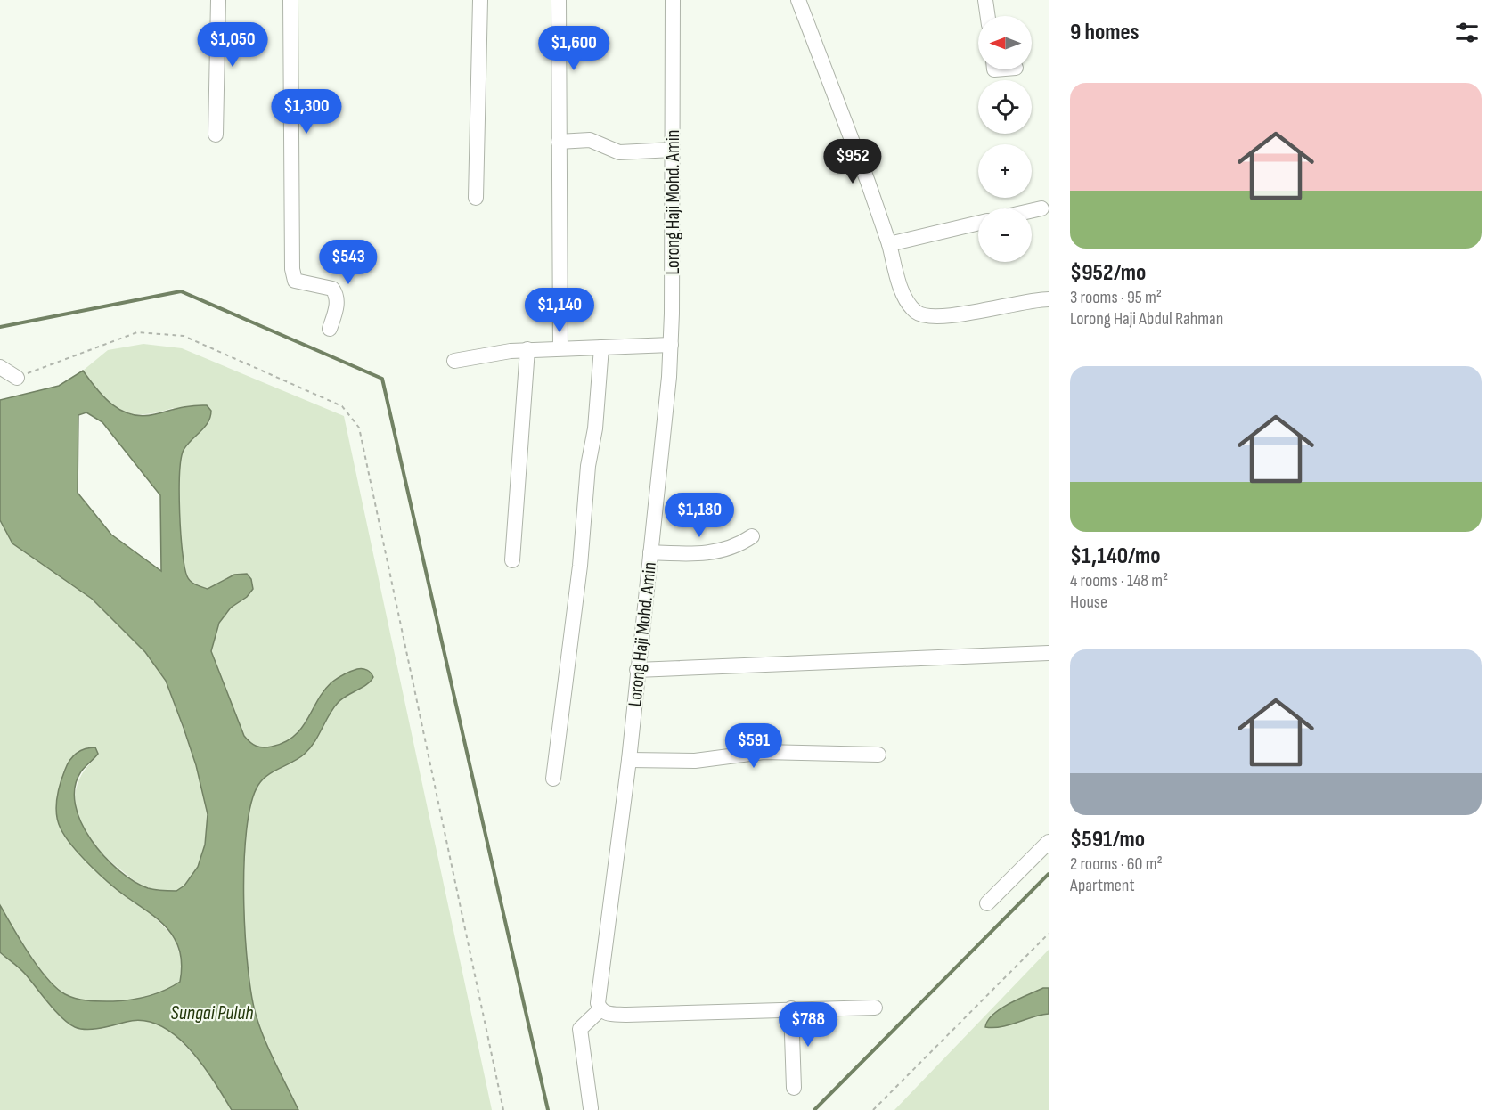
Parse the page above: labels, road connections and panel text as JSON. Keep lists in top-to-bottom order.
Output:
{
  "streets": {
    "street": ["Lorong Haji Mohd. Amin"]
  },
  "water": ["Sungai Puluh"],
  "north": "left",
  "page": {
    "heading": "9 homes",
    "map_buttons": ["+", "−"],
    "price": [
      "$1,050",
      "$1,600",
      "$1,300",
      "$952",
      "$543",
      "$1,140",
      "$1,180",
      "$591",
      "$788"
    ],
    "list": [
      {
        "name": "$952/mo",
        "note": "3 rooms · 95 m² · Lorong Haji Abdul Rahman"
      },
      {
        "name": "$1,140/mo",
        "note": "4 rooms · 148 m² · House"
      },
      {
        "name": "$591/mo",
        "note": "2 rooms · 60 m² · Apartment"
      }
    ]
  }
}
